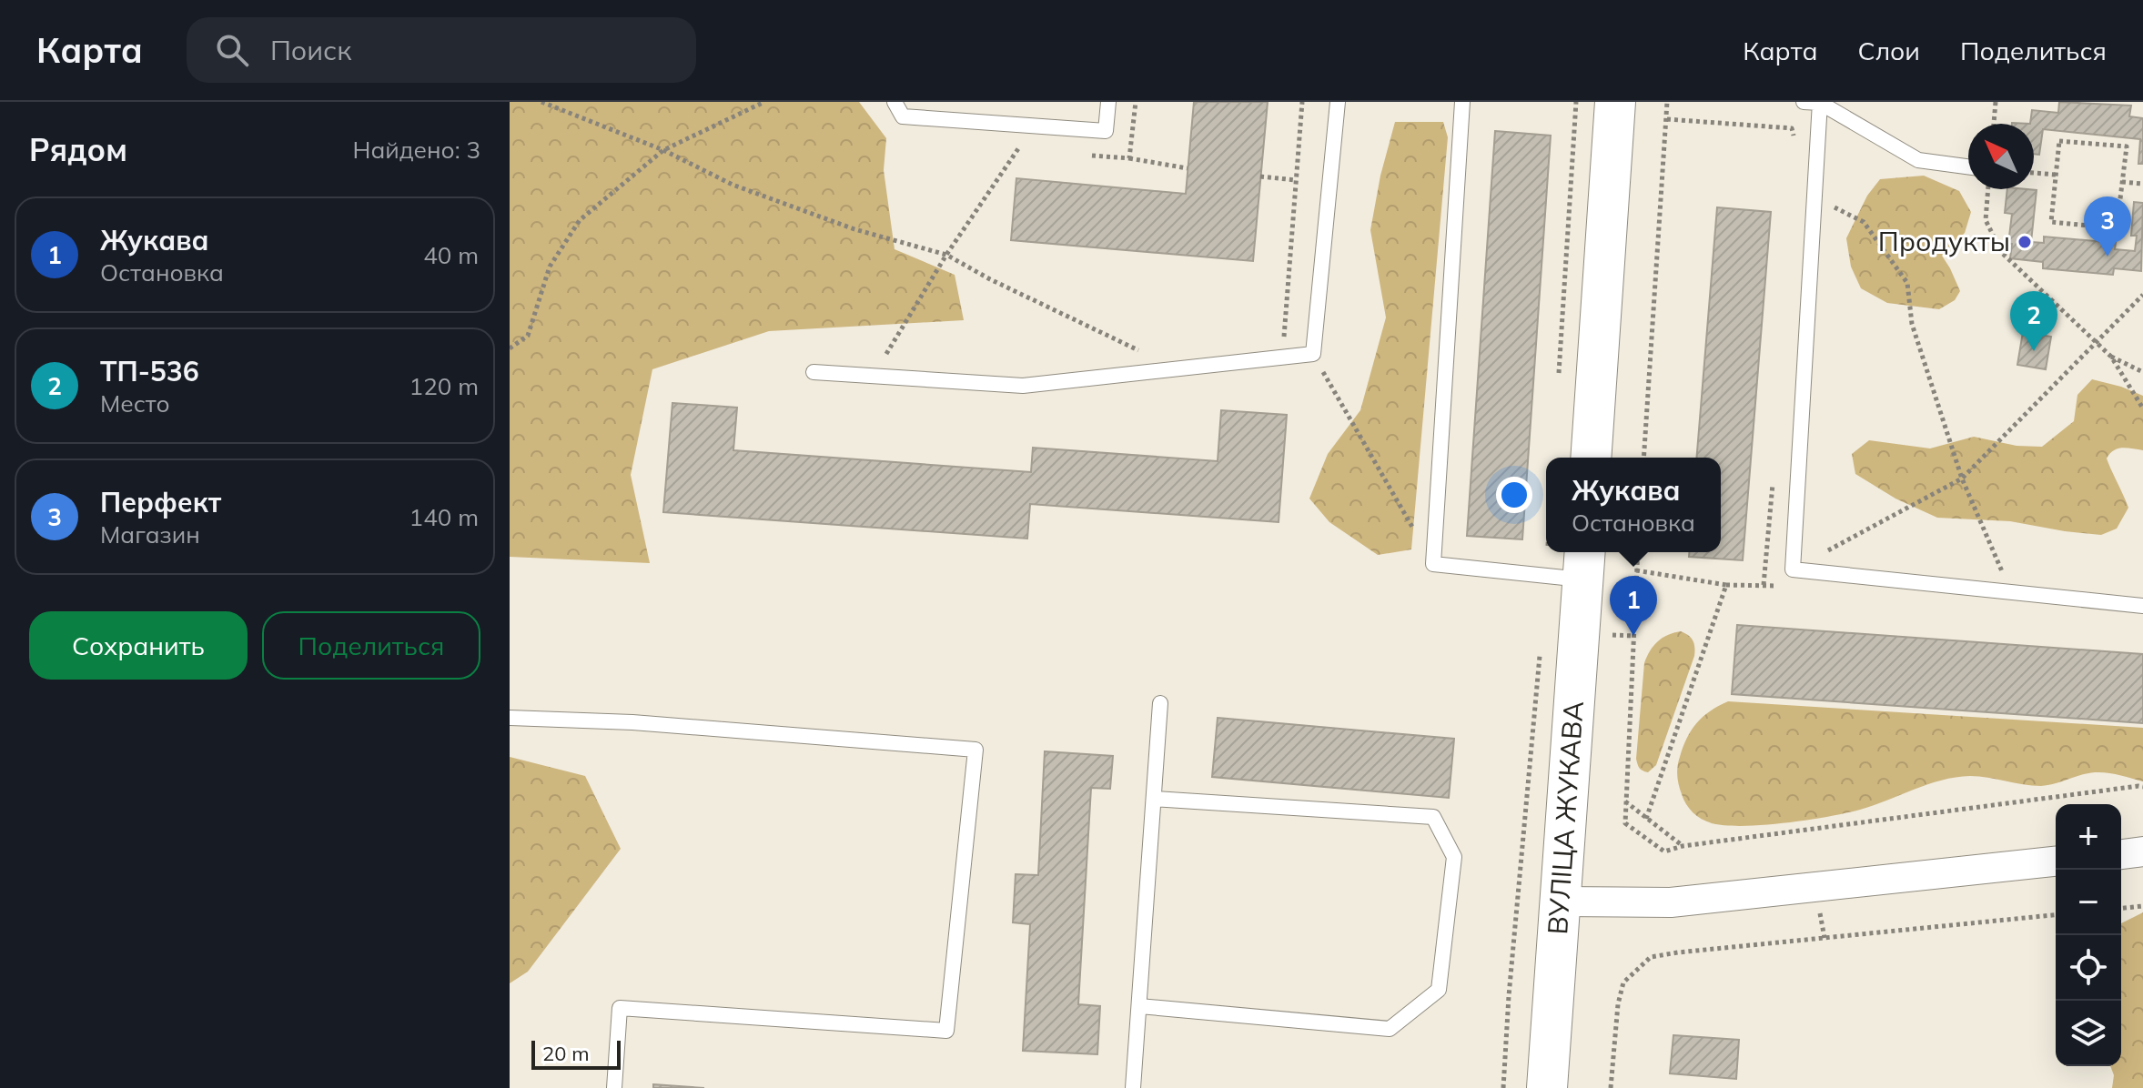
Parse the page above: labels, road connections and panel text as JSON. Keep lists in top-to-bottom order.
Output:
{
  "streets": {
    "main road": ["ВУЛІЦА ЖУКАВА"]
  },
  "places": ["Продукты"],
  "scale_bar": "20 m",
  "north": "top left",
  "page": {
    "header": "Карта",
    "search": "Поиск",
    "nav": ["Карта", "Слои", "Поделиться"],
    "heading": ["Рядом", "Найдено: 3"],
    "list": [
      {
        "mark": "1",
        "name": "Жукава",
        "note": "Остановка",
        "value": "40 m"
      },
      {
        "mark": "2",
        "name": "ТП-536",
        "note": "Место",
        "value": "120 m"
      },
      {
        "mark": "3",
        "name": "Перфект",
        "note": "Магазин",
        "value": "140 m"
      }
    ],
    "pins": ["3", "2", "1"],
    "popup": ["Жукава", "Остановка"],
    "buttons": ["Сохранить", "Поделиться"],
    "map_buttons": ["+", "−"],
    "scale": "20 m"
  }
}
